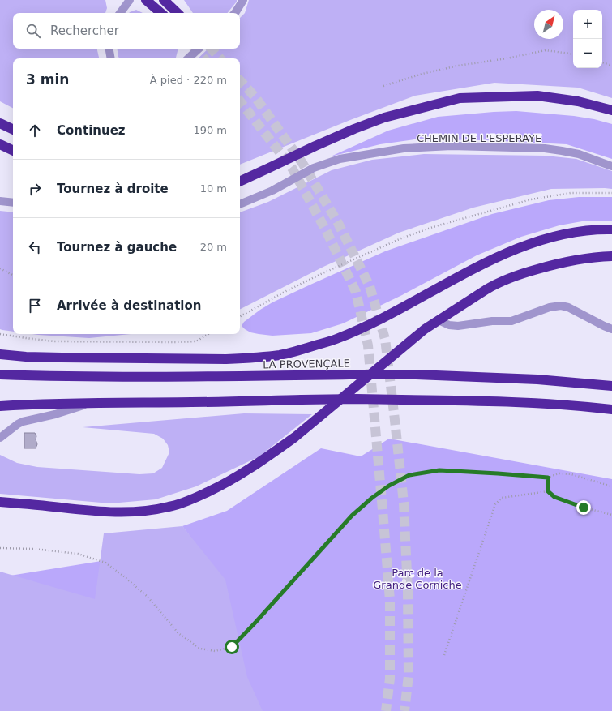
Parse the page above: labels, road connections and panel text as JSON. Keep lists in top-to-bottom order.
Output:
{
  "streets": {
    "highway": ["LA PROVENÇALE"],
    "street": ["CHEMIN DE L'ESPERAYE"]
  },
  "parks": ["Parc de la Grande Corniche"],
  "north": "top right",
  "page": {
    "map_buttons": ["+", "−"],
    "search": "Rechercher",
    "heading": ["3 min", "À pied · 220 m"],
    "list": [
      ["Continuez", "190 m"],
      ["Tournez à droite", "10 m"],
      ["Tournez à gauche", "20 m"],
      "Arrivée à destination"
    ]
  }
}
